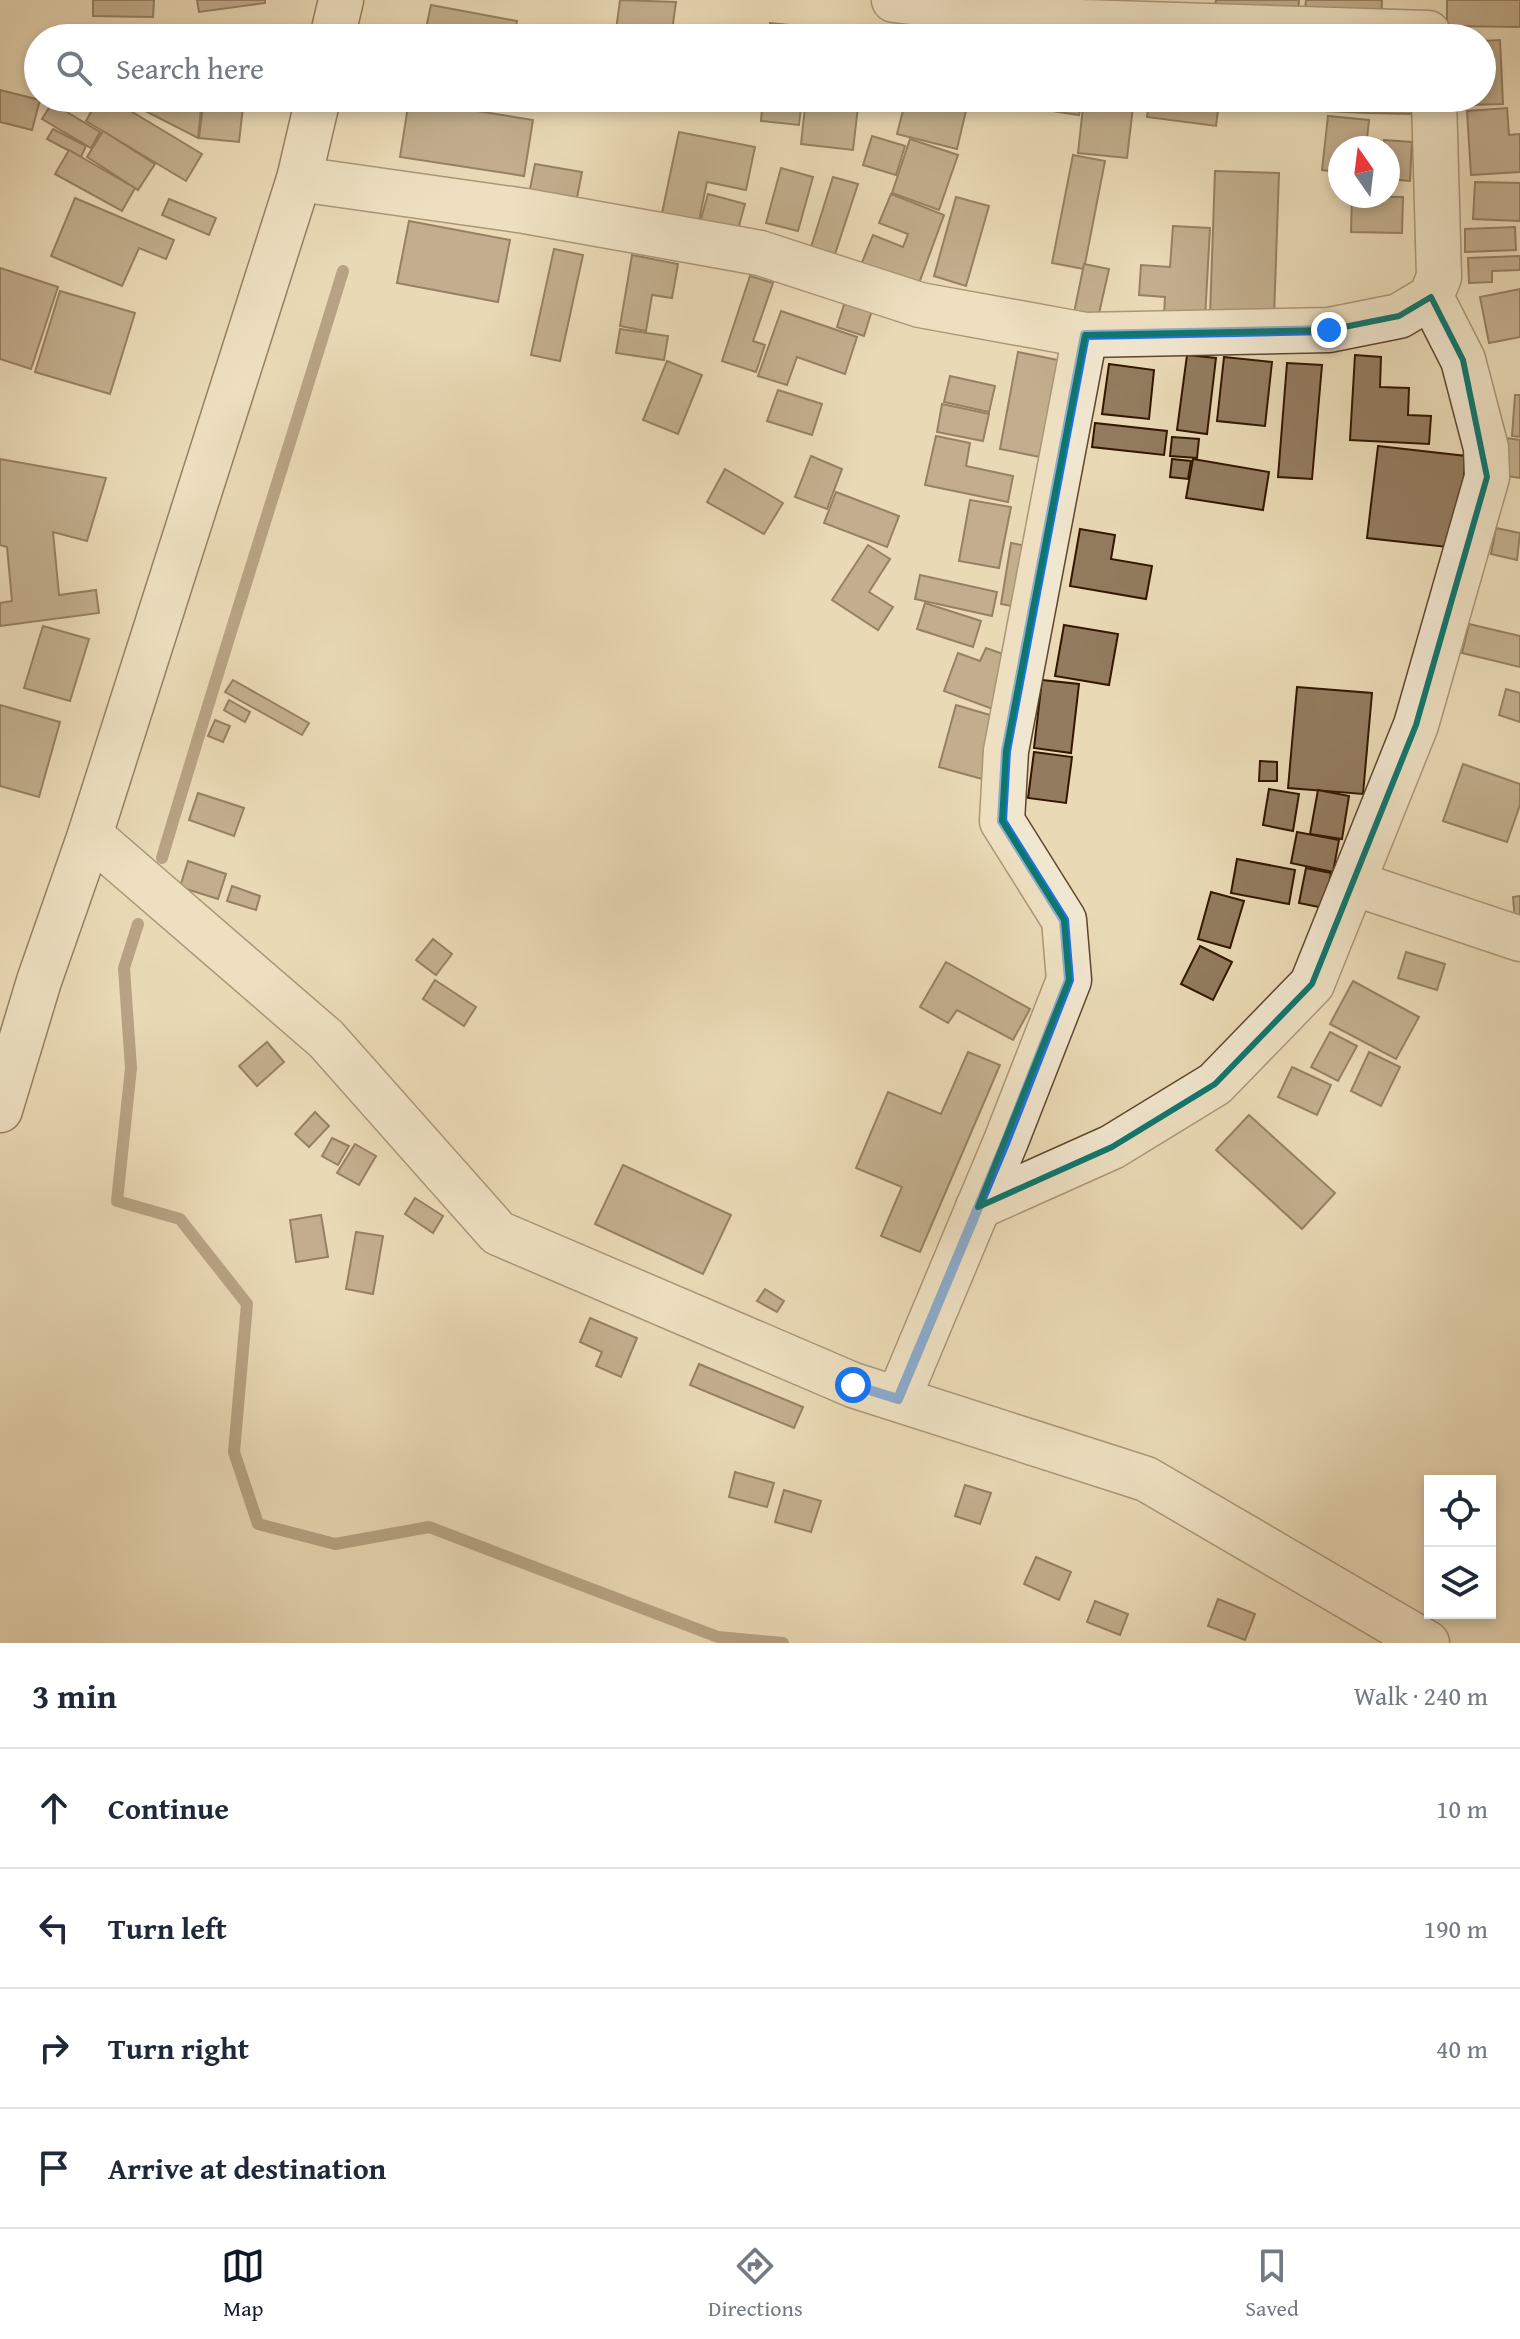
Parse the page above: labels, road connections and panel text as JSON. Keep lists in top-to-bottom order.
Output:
{
  "north": "top",
  "page": {
    "search": "Search here",
    "heading": ["3 min", "Walk · 240 m"],
    "list": [
      ["Continue", "10 m"],
      ["Turn left", "190 m"],
      ["Turn right", "40 m"],
      "Arrive at destination"
    ],
    "nav": ["Map", "Directions", "Saved"]
  }
}
